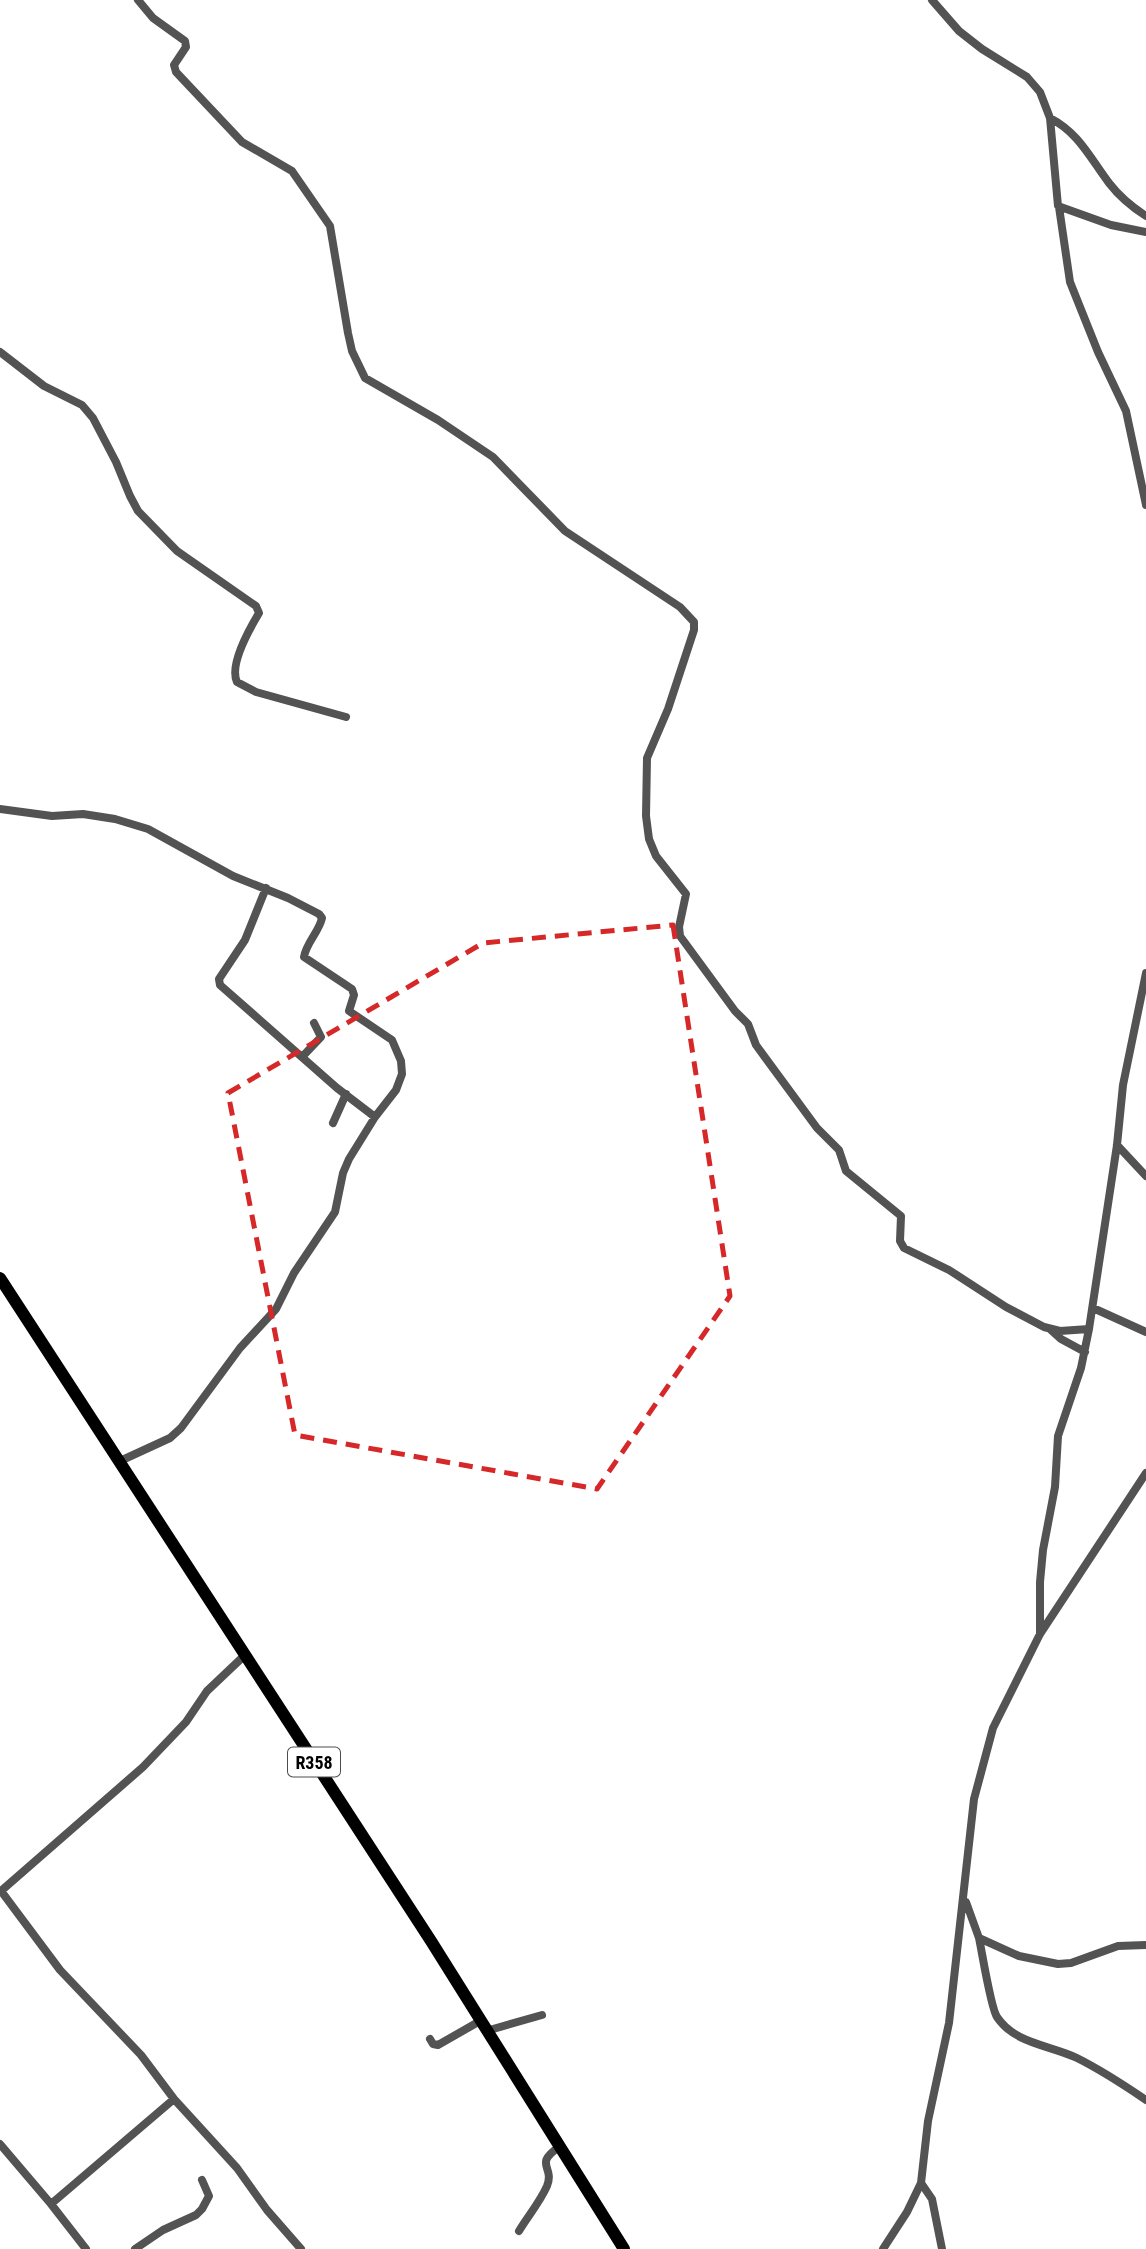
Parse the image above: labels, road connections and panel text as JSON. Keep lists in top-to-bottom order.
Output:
{
  "streets": {
    "main road": ["R358"]
  }
}
